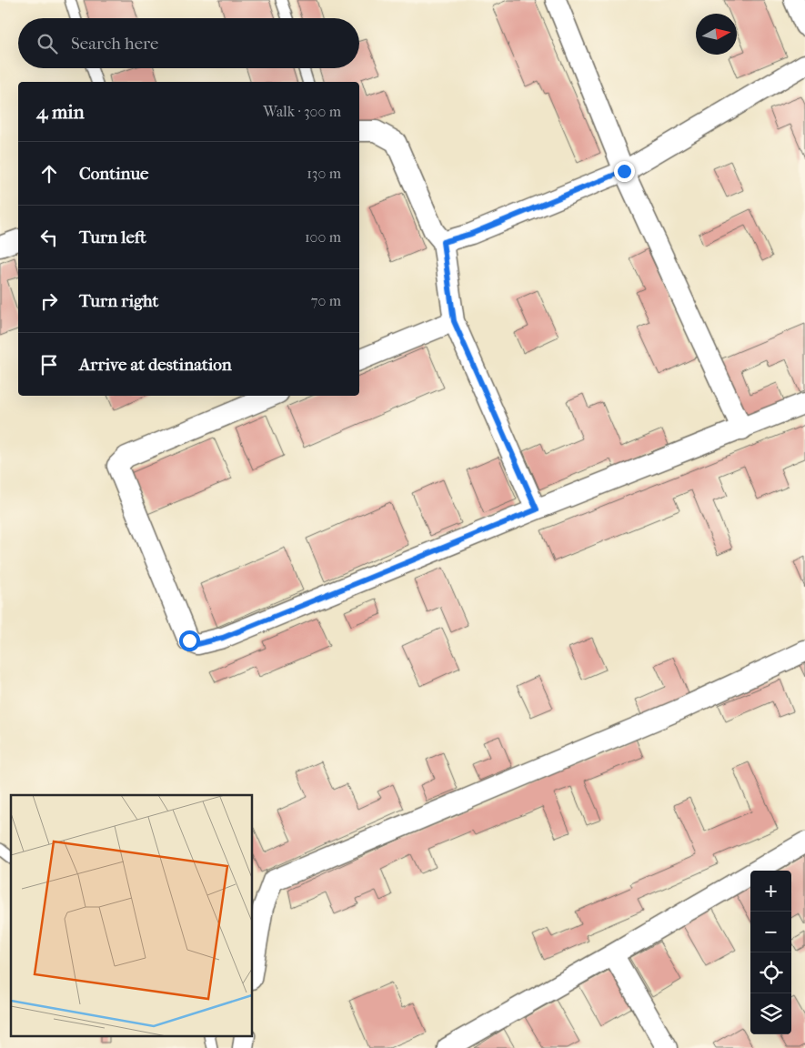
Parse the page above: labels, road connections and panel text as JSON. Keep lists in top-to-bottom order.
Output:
{
  "north": "right",
  "page": {
    "search": "Search here",
    "heading": ["4 min", "Walk · 300 m"],
    "list": [
      ["Continue", "130 m"],
      ["Turn left", "100 m"],
      ["Turn right", "70 m"],
      "Arrive at destination"
    ],
    "map_buttons": ["+", "−"]
  }
}
